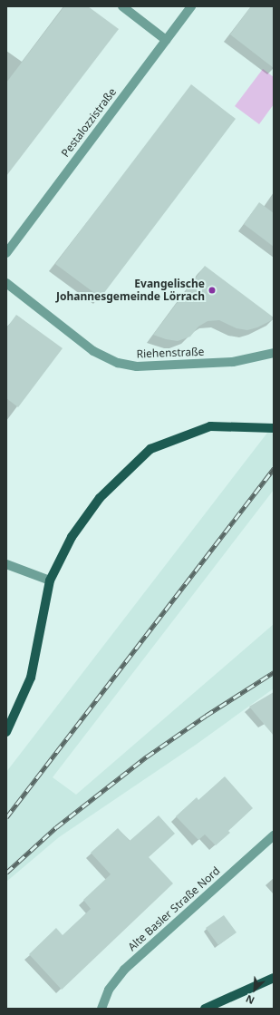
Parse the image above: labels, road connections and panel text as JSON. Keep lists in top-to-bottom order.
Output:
{
  "streets": {
    "street": ["Pestalozzistraße", "Riehenstraße", "Alte Basler Straße Nord"]
  },
  "places": ["Evangelische Johannesgemeinde Lörrach"],
  "north": "bottom left"
}
